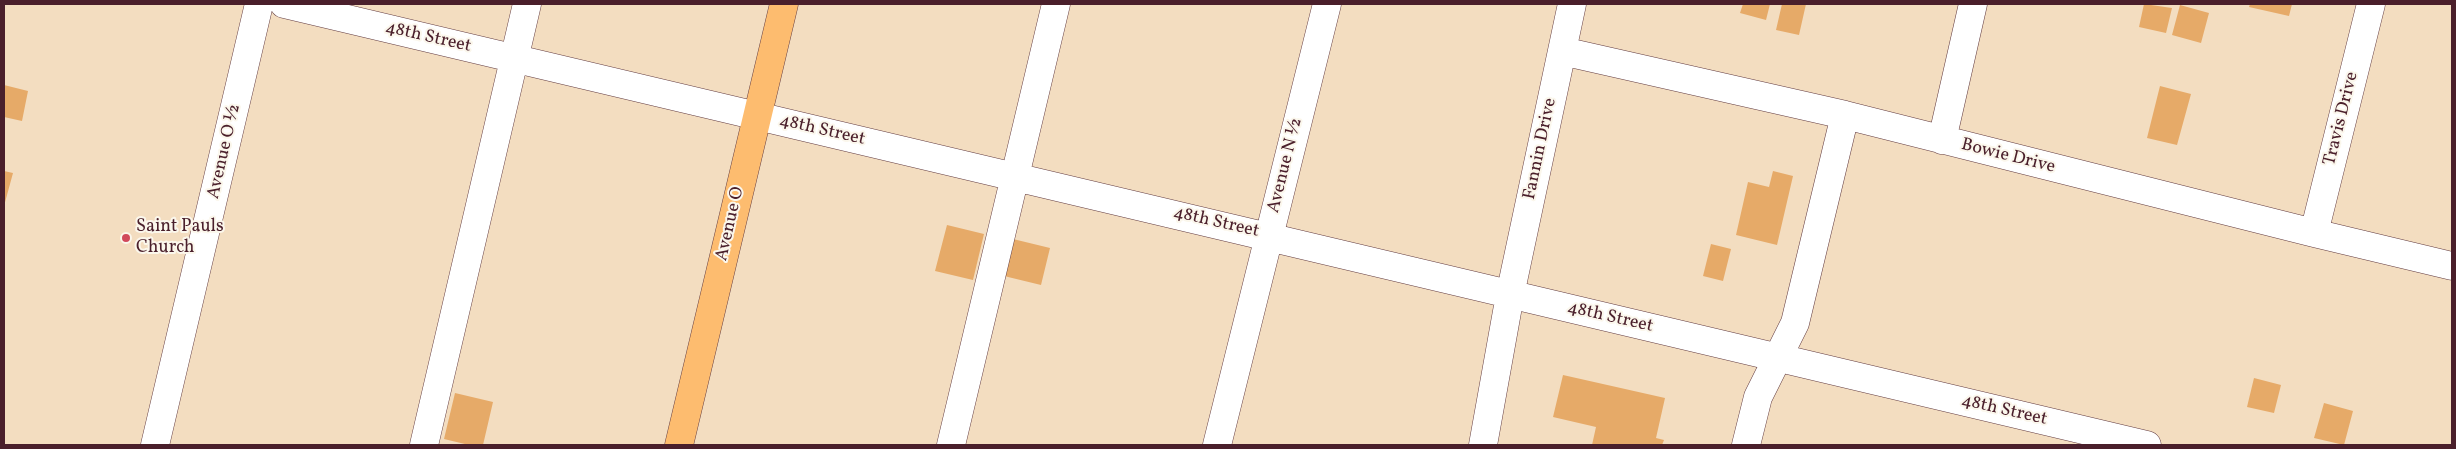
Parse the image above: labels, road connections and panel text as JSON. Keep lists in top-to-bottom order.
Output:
{
  "streets": {
    "main road": ["Avenue O"],
    "street": [
      "48th Street",
      "Travis Drive",
      "Fannin Drive",
      "Avenue O ½",
      "Bowie Drive",
      "Avenue N ½"
    ]
  },
  "crossings": [
    ["48th Street", "Fannin Drive"],
    ["48th Street", "Avenue N ½"],
    ["48th Street", "Avenue O"],
    ["Travis Drive", "Bowie Drive"],
    ["Fannin Drive", "Bowie Drive"]
  ],
  "places": ["Saint Pauls Church"]
}
